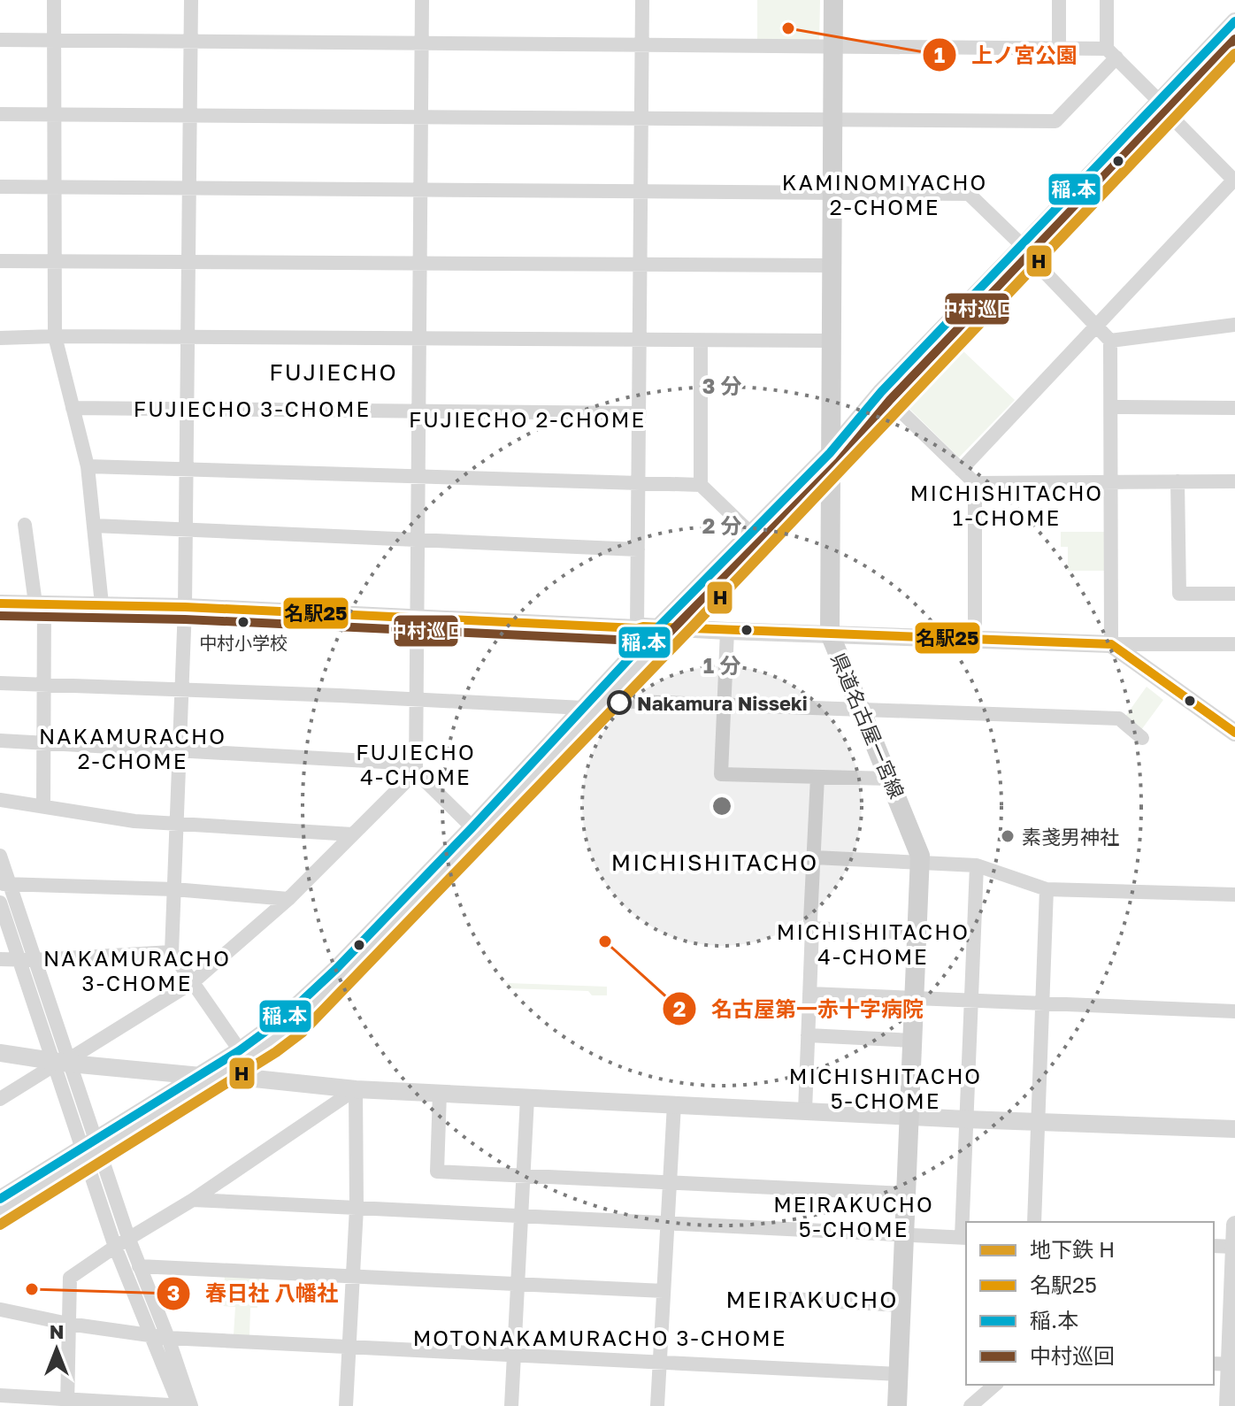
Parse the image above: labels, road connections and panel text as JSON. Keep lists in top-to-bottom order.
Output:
{
  "streets": {
    "main road": ["県道名古屋一宮線"]
  },
  "districts": [
    "KAMINOMIYACHO 2-CHOME",
    "FUJIECHO",
    "FUJIECHO 3-CHOME",
    "FUJIECHO 2-CHOME",
    "MICHISHITACHO 1-CHOME",
    "NAKAMURACHO 2-CHOME",
    "FUJIECHO 4-CHOME",
    "MICHISHITACHO",
    "MICHISHITACHO 4-CHOME",
    "NAKAMURACHO 3-CHOME",
    "MICHISHITACHO 5-CHOME",
    "MEIRAKUCHO 5-CHOME",
    "MEIRAKUCHO",
    "MOTONAKAMURACHO 3-CHOME"
  ],
  "places": [
    "上ノ宮公園",
    "中村小学校",
    "Nakamura Nisseki",
    "素戔男神社",
    "名古屋第一赤十字病院",
    "春日社 八幡社"
  ],
  "lines": [
    "transit line 稲.本",
    "transit line 中村巡回",
    "metro line H",
    "transit line 名駅25"
  ],
  "legend": [
    "地下鉄 H",
    "名駅25",
    "稲.本",
    "中村巡回"
  ],
  "north": "top",
  "rings": ["3 分", "2 分", "1 分"]
}
